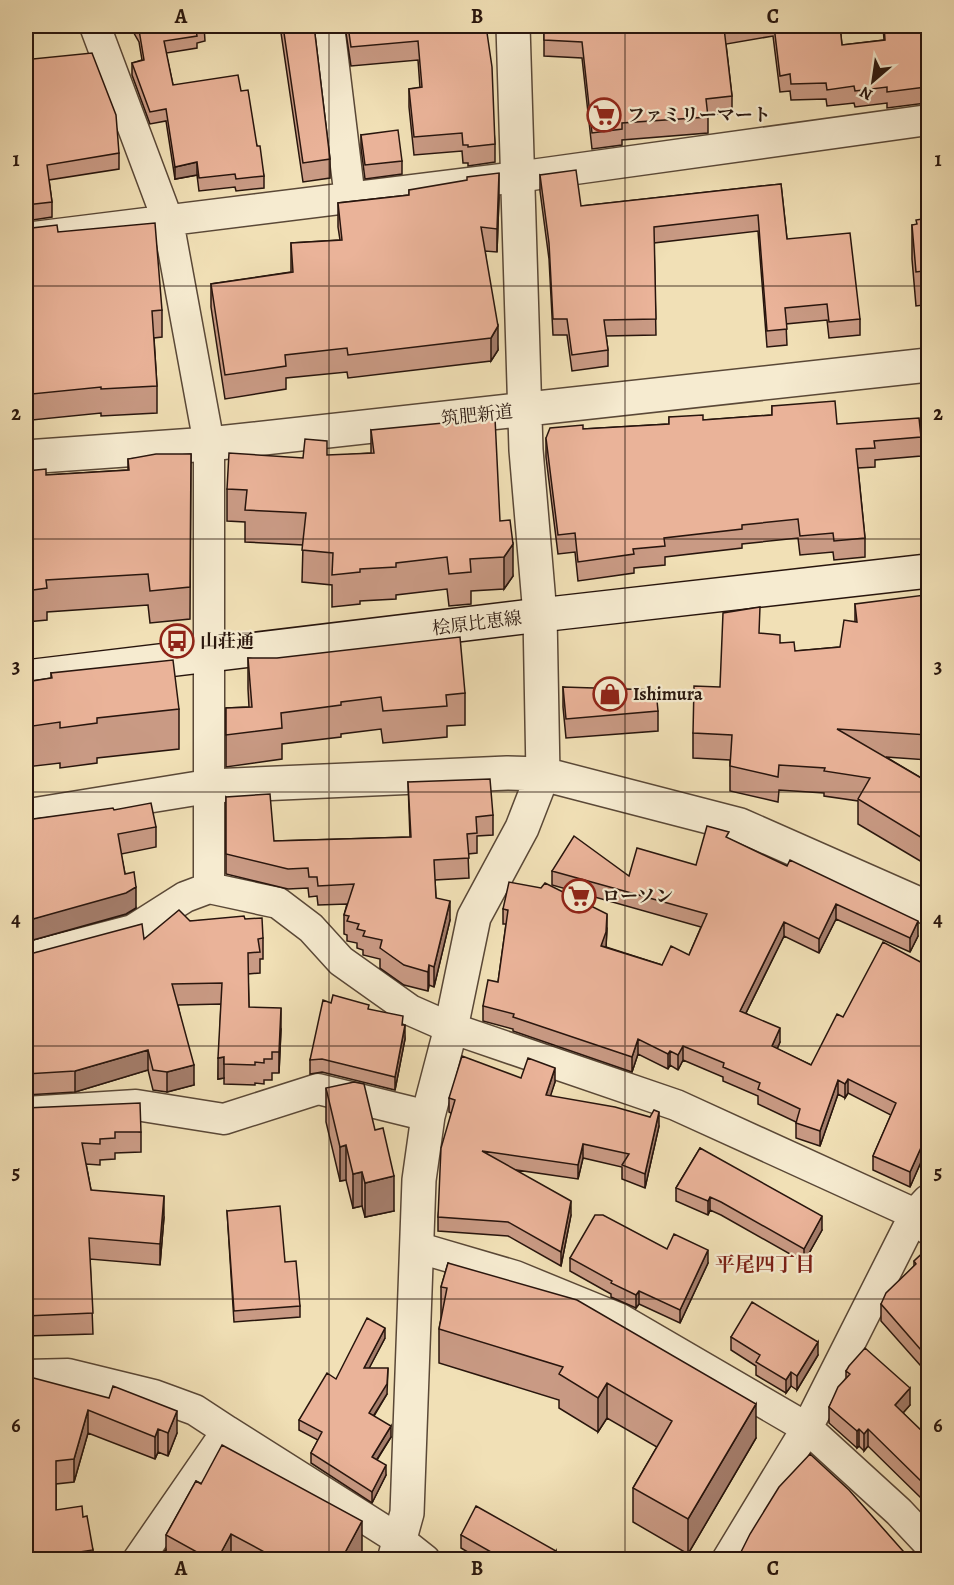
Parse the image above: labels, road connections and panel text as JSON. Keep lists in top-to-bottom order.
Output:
{
  "streets": {
    "street": ["筑肥新道", "桧原比恵線"]
  },
  "districts": ["平尾四丁目"],
  "places": {
    "supermarket": ["ファミリーマート", "ローソン"],
    "bus stop": ["山荘通"],
    "shop": ["Ishimura"]
  },
  "north": "bottom left",
  "grid": {
    "columns": ["A", "B", "C"],
    "rows": [
      "1",
      "2",
      "3",
      "4",
      "5",
      "6"
    ]
  }
}
